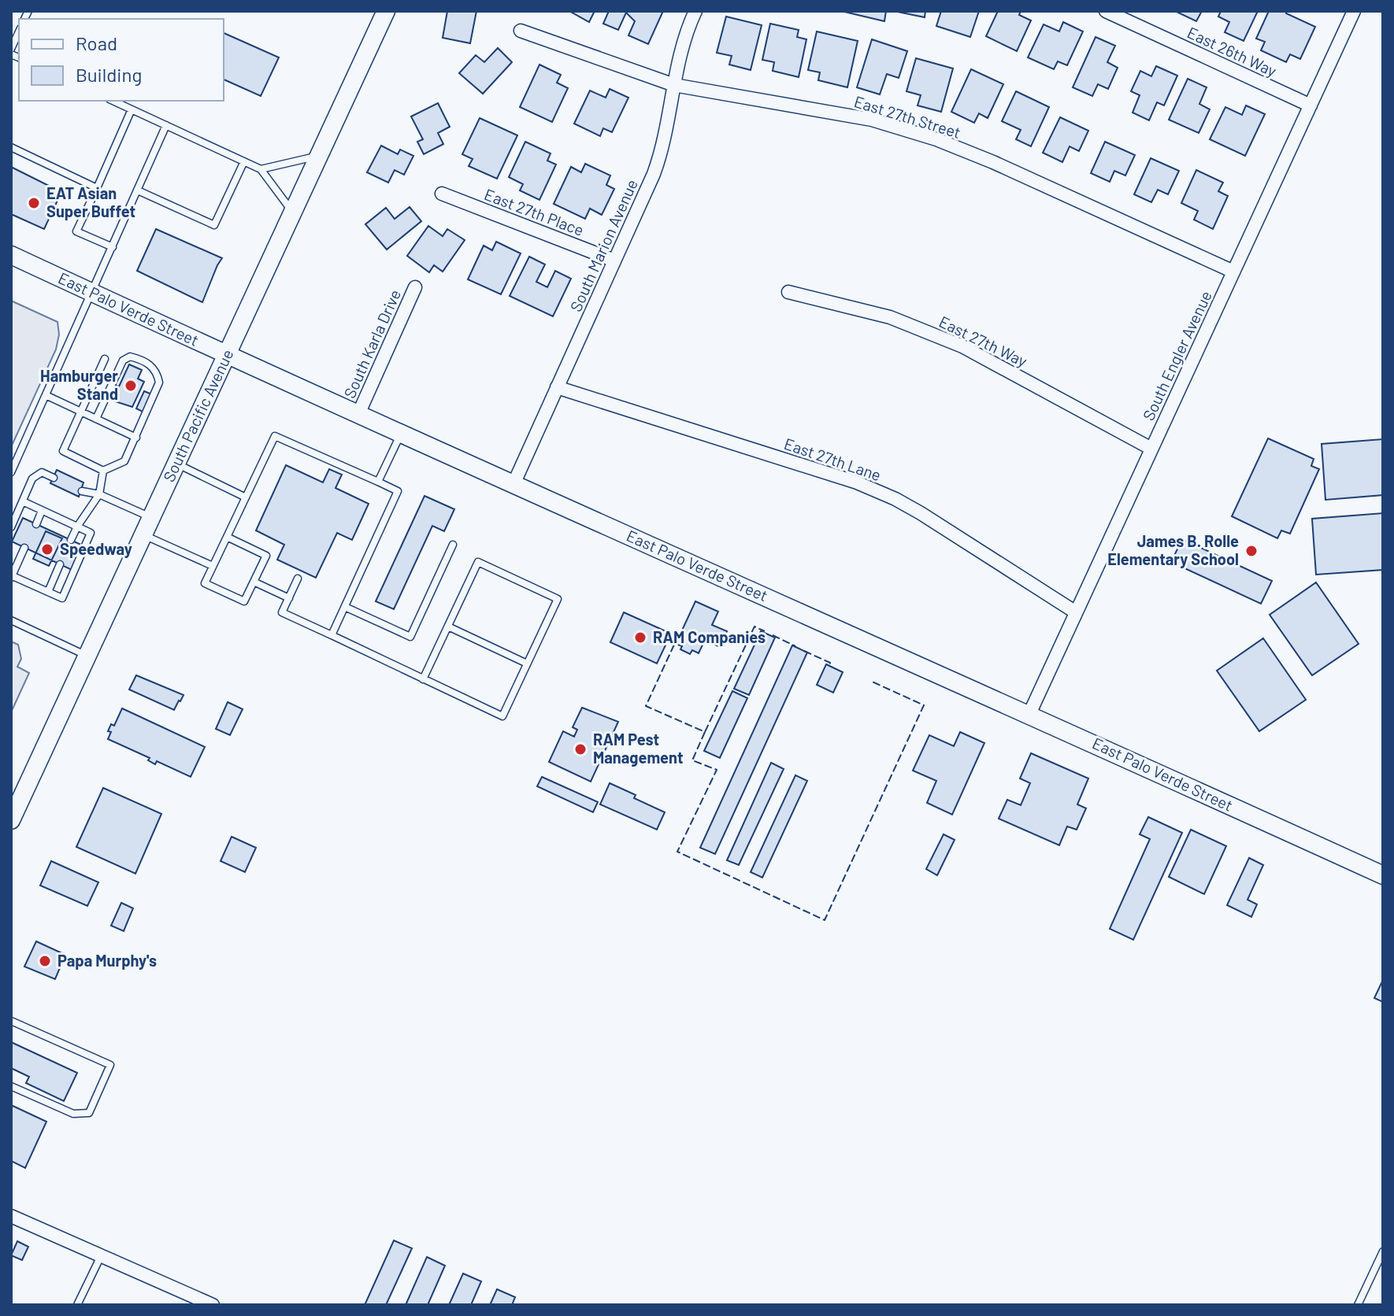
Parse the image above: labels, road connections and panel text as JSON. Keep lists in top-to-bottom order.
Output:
{
  "streets": {
    "street": [
      "East 26th Way",
      "East 27th Street",
      "East 27th Place",
      "South Marion Avenue",
      "East Palo Verde Street",
      "East 27th Way",
      "South Karla Drive",
      "South Engler Avenue",
      "South Pacific Avenue",
      "East 27th Lane"
    ]
  },
  "crossings": [
    ["East 26th Way", "South Engler Avenue"],
    ["East 27th Street", "South Marion Avenue"],
    ["East 27th Street", "South Engler Avenue"],
    ["East 27th Place", "South Marion Avenue"],
    ["South Marion Avenue", "East Palo Verde Street"],
    ["South Marion Avenue", "East 27th Lane"],
    ["East Palo Verde Street", "South Karla Drive"],
    ["East Palo Verde Street", "South Engler Avenue"],
    ["East Palo Verde Street", "South Pacific Avenue"],
    ["East 27th Way", "South Engler Avenue"],
    ["South Engler Avenue", "East 27th Lane"]
  ],
  "places": [
    "EAT Asian Super Buffet",
    "Hamburger Stand",
    "Speedway",
    "James B. Rolle Elementary School",
    "RAM Companies",
    "RAM Pest Management",
    "Papa Murphy's"
  ],
  "legend": ["Road", "Building"]
}
